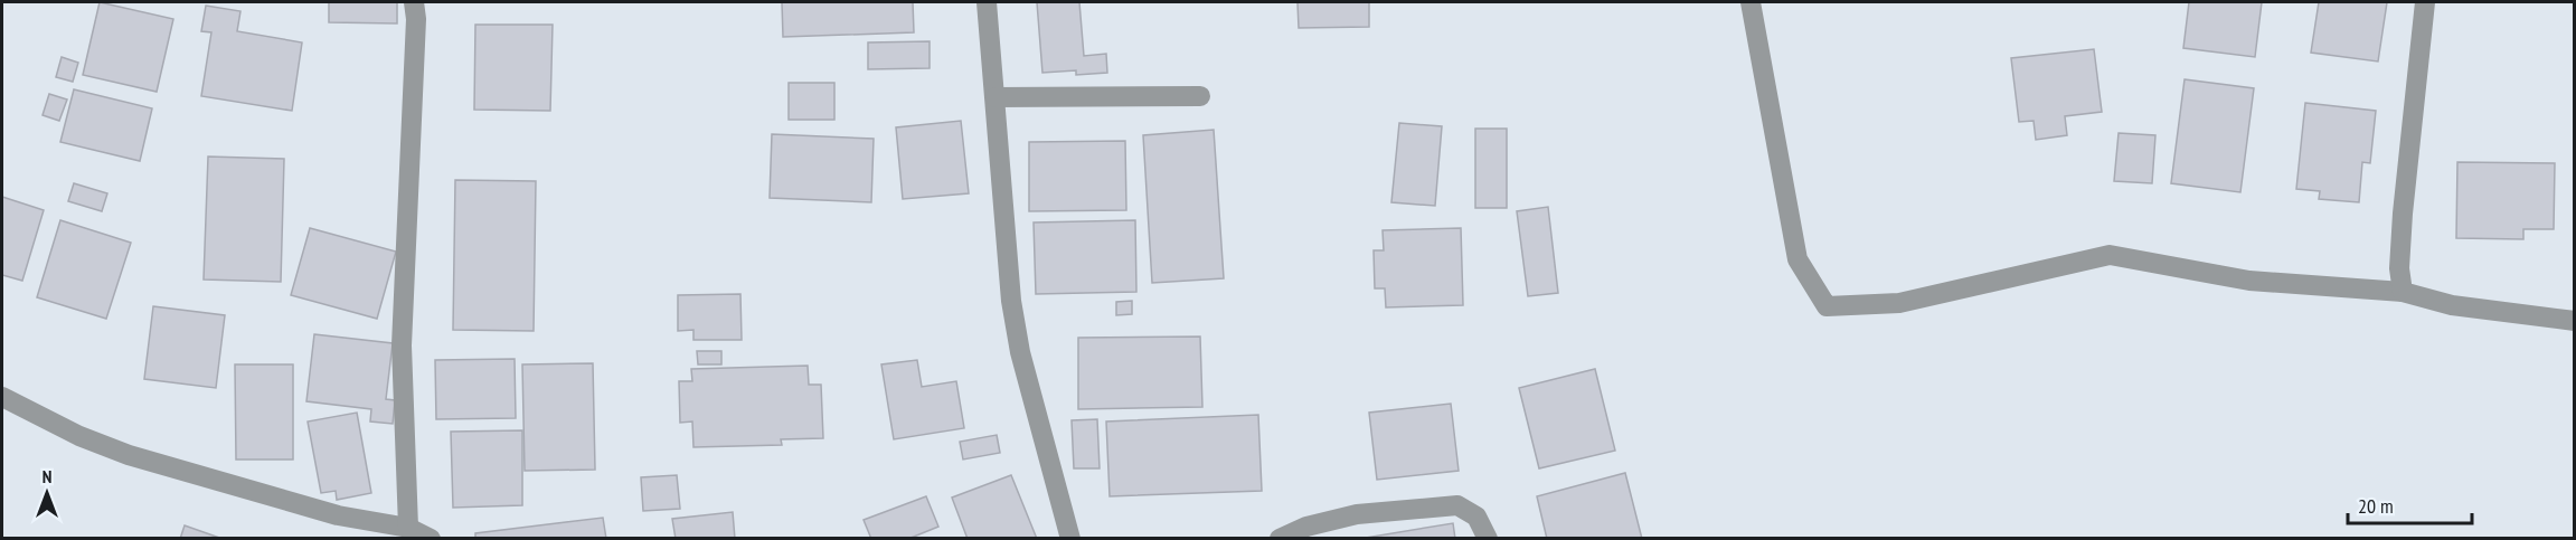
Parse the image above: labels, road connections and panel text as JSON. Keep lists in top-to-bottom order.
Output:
{
  "scale_bar": "20 m",
  "north": "top"
}
